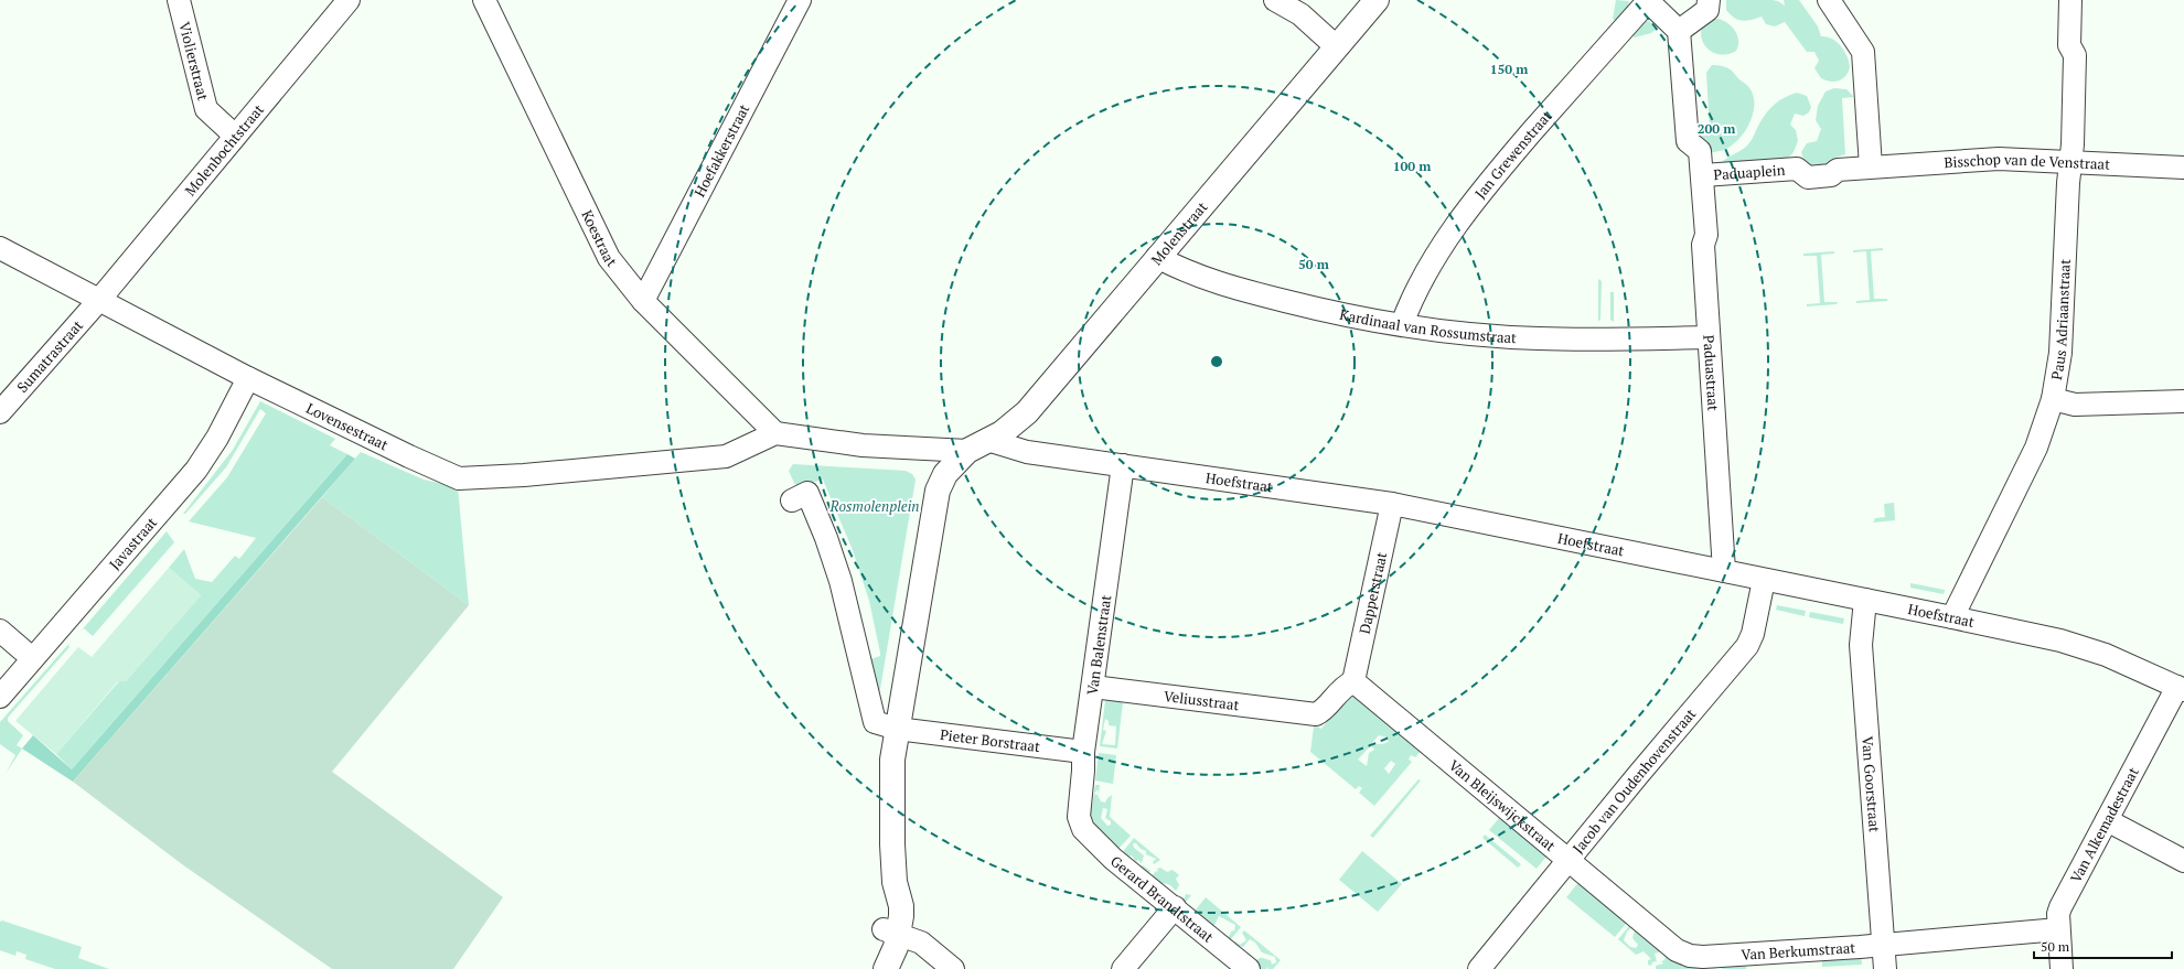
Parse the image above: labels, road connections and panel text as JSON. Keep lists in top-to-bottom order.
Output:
{
  "streets": {
    "street": [
      "Violierstraat",
      "Molenbochtstraat",
      "Hoefakkerstraat",
      "Jan Grewenstraat",
      "Bisschop van de Venstraat",
      "Paduaplein",
      "Molenstraat",
      "Koestraat",
      "Paus Adriaanstraat",
      "Kardinaal van Rossumstraat",
      "Sumatrastraat",
      "Paduastraat",
      "Lovensestraat",
      "Hoefstraat",
      "Javastraat",
      "Dapperstraat",
      "Van Balenstraat",
      "Veliusstraat",
      "Pieter Borstraat",
      "Jacob van Oudenhovenstraat",
      "Van Goorstraat",
      "Van Bleijswijckstraat",
      "Van Alkemadestraat",
      "Gerard Brandtstraat",
      "Van Berkumstraat"
    ]
  },
  "crossings": [
    ["Violierstraat", "Molenbochtstraat"],
    ["Molenbochtstraat", "Sumatrastraat"],
    ["Molenbochtstraat", "Lovensestraat"],
    ["Hoefakkerstraat", "Koestraat"],
    ["Jan Grewenstraat", "Kardinaal van Rossumstraat"],
    ["Bisschop van de Venstraat", "Paduaplein"],
    ["Bisschop van de Venstraat", "Paus Adriaanstraat"],
    ["Paduaplein", "Paduastraat"],
    ["Molenstraat", "Kardinaal van Rossumstraat"],
    ["Molenstraat", "Hoefstraat"],
    ["Koestraat", "Lovensestraat"],
    ["Paus Adriaanstraat", "Hoefstraat"],
    ["Kardinaal van Rossumstraat", "Paduastraat"],
    ["Sumatrastraat", "Lovensestraat"],
    ["Paduastraat", "Hoefstraat"],
    ["Lovensestraat", "Javastraat"],
    ["Hoefstraat", "Dapperstraat"],
    ["Hoefstraat", "Van Balenstraat"],
    ["Hoefstraat", "Jacob van Oudenhovenstraat"],
    ["Hoefstraat", "Van Goorstraat"],
    ["Hoefstraat", "Van Alkemadestraat"],
    ["Dapperstraat", "Veliusstraat"],
    ["Dapperstraat", "Van Bleijswijckstraat"],
    ["Van Balenstraat", "Veliusstraat"],
    ["Van Balenstraat", "Pieter Borstraat"],
    ["Van Balenstraat", "Gerard Brandtstraat"],
    ["Veliusstraat", "Van Bleijswijckstraat"],
    ["Jacob van Oudenhovenstraat", "Van Bleijswijckstraat"],
    ["Jacob van Oudenhovenstraat", "Van Berkumstraat"],
    ["Van Goorstraat", "Van Berkumstraat"],
    ["Van Bleijswijckstraat", "Van Berkumstraat"],
    ["Van Alkemadestraat", "Van Berkumstraat"]
  ],
  "parks": ["Rosmolenplein"],
  "scale_bar": "50 m",
  "rings": [
    "150 m",
    "200 m",
    "100 m",
    "50 m"
  ]
}
